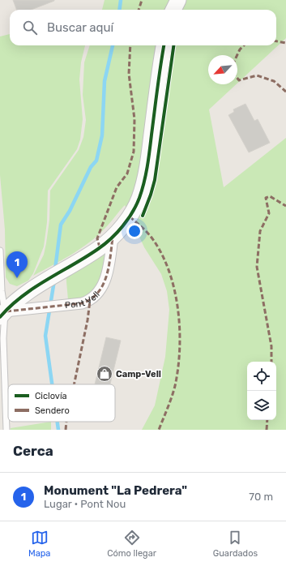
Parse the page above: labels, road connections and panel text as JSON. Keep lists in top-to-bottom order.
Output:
{
  "streets": {
    "street": ["Pont Vell"]
  },
  "places": {
    "shop": ["Camp-Vell"]
  },
  "legend": ["Ciclovía", "Sendero"],
  "north": "bottom left",
  "page": {
    "search": "Buscar aquí",
    "pins": "1",
    "heading": "Cerca",
    "list": [
      {
        "mark": "1",
        "name": "Monument \"La Pedrera\"",
        "note": "Lugar · Pont Nou",
        "value": "70 m"
      }
    ],
    "nav": ["Mapa", "Cómo llegar", "Guardados"]
  }
}
